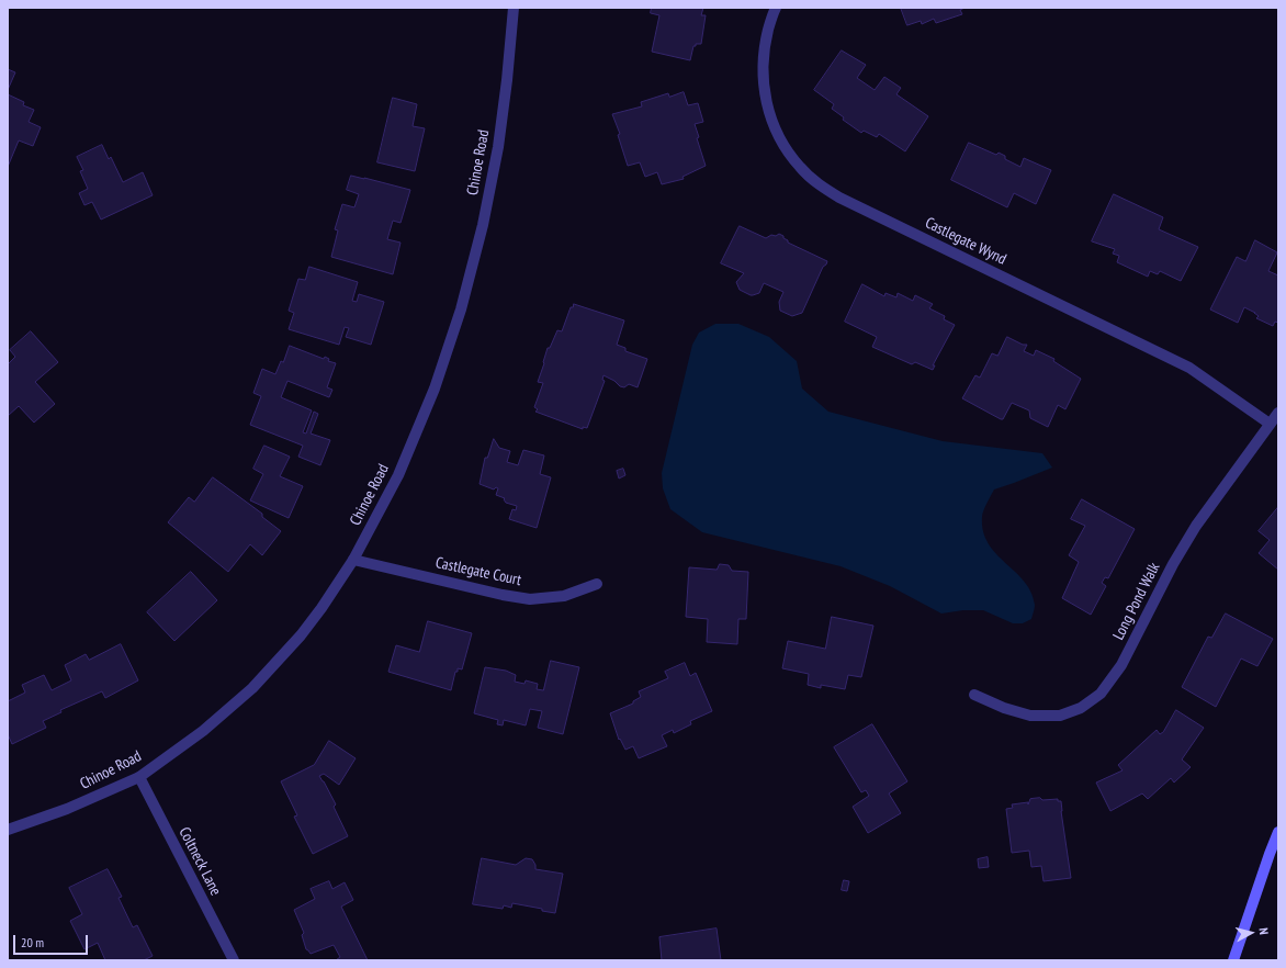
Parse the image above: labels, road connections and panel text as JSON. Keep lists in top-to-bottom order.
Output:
{
  "streets": {
    "street": [
      "Chinoe Road",
      "Castlegate Wynd",
      "Castlegate Court",
      "Long Pond Walk",
      "Coltneck Lane"
    ]
  },
  "crossings": [
    ["Chinoe Road", "Castlegate Court"],
    ["Chinoe Road", "Coltneck Lane"],
    ["Castlegate Wynd", "Long Pond Walk"]
  ],
  "scale_bar": "20 m",
  "north": "right"
}
